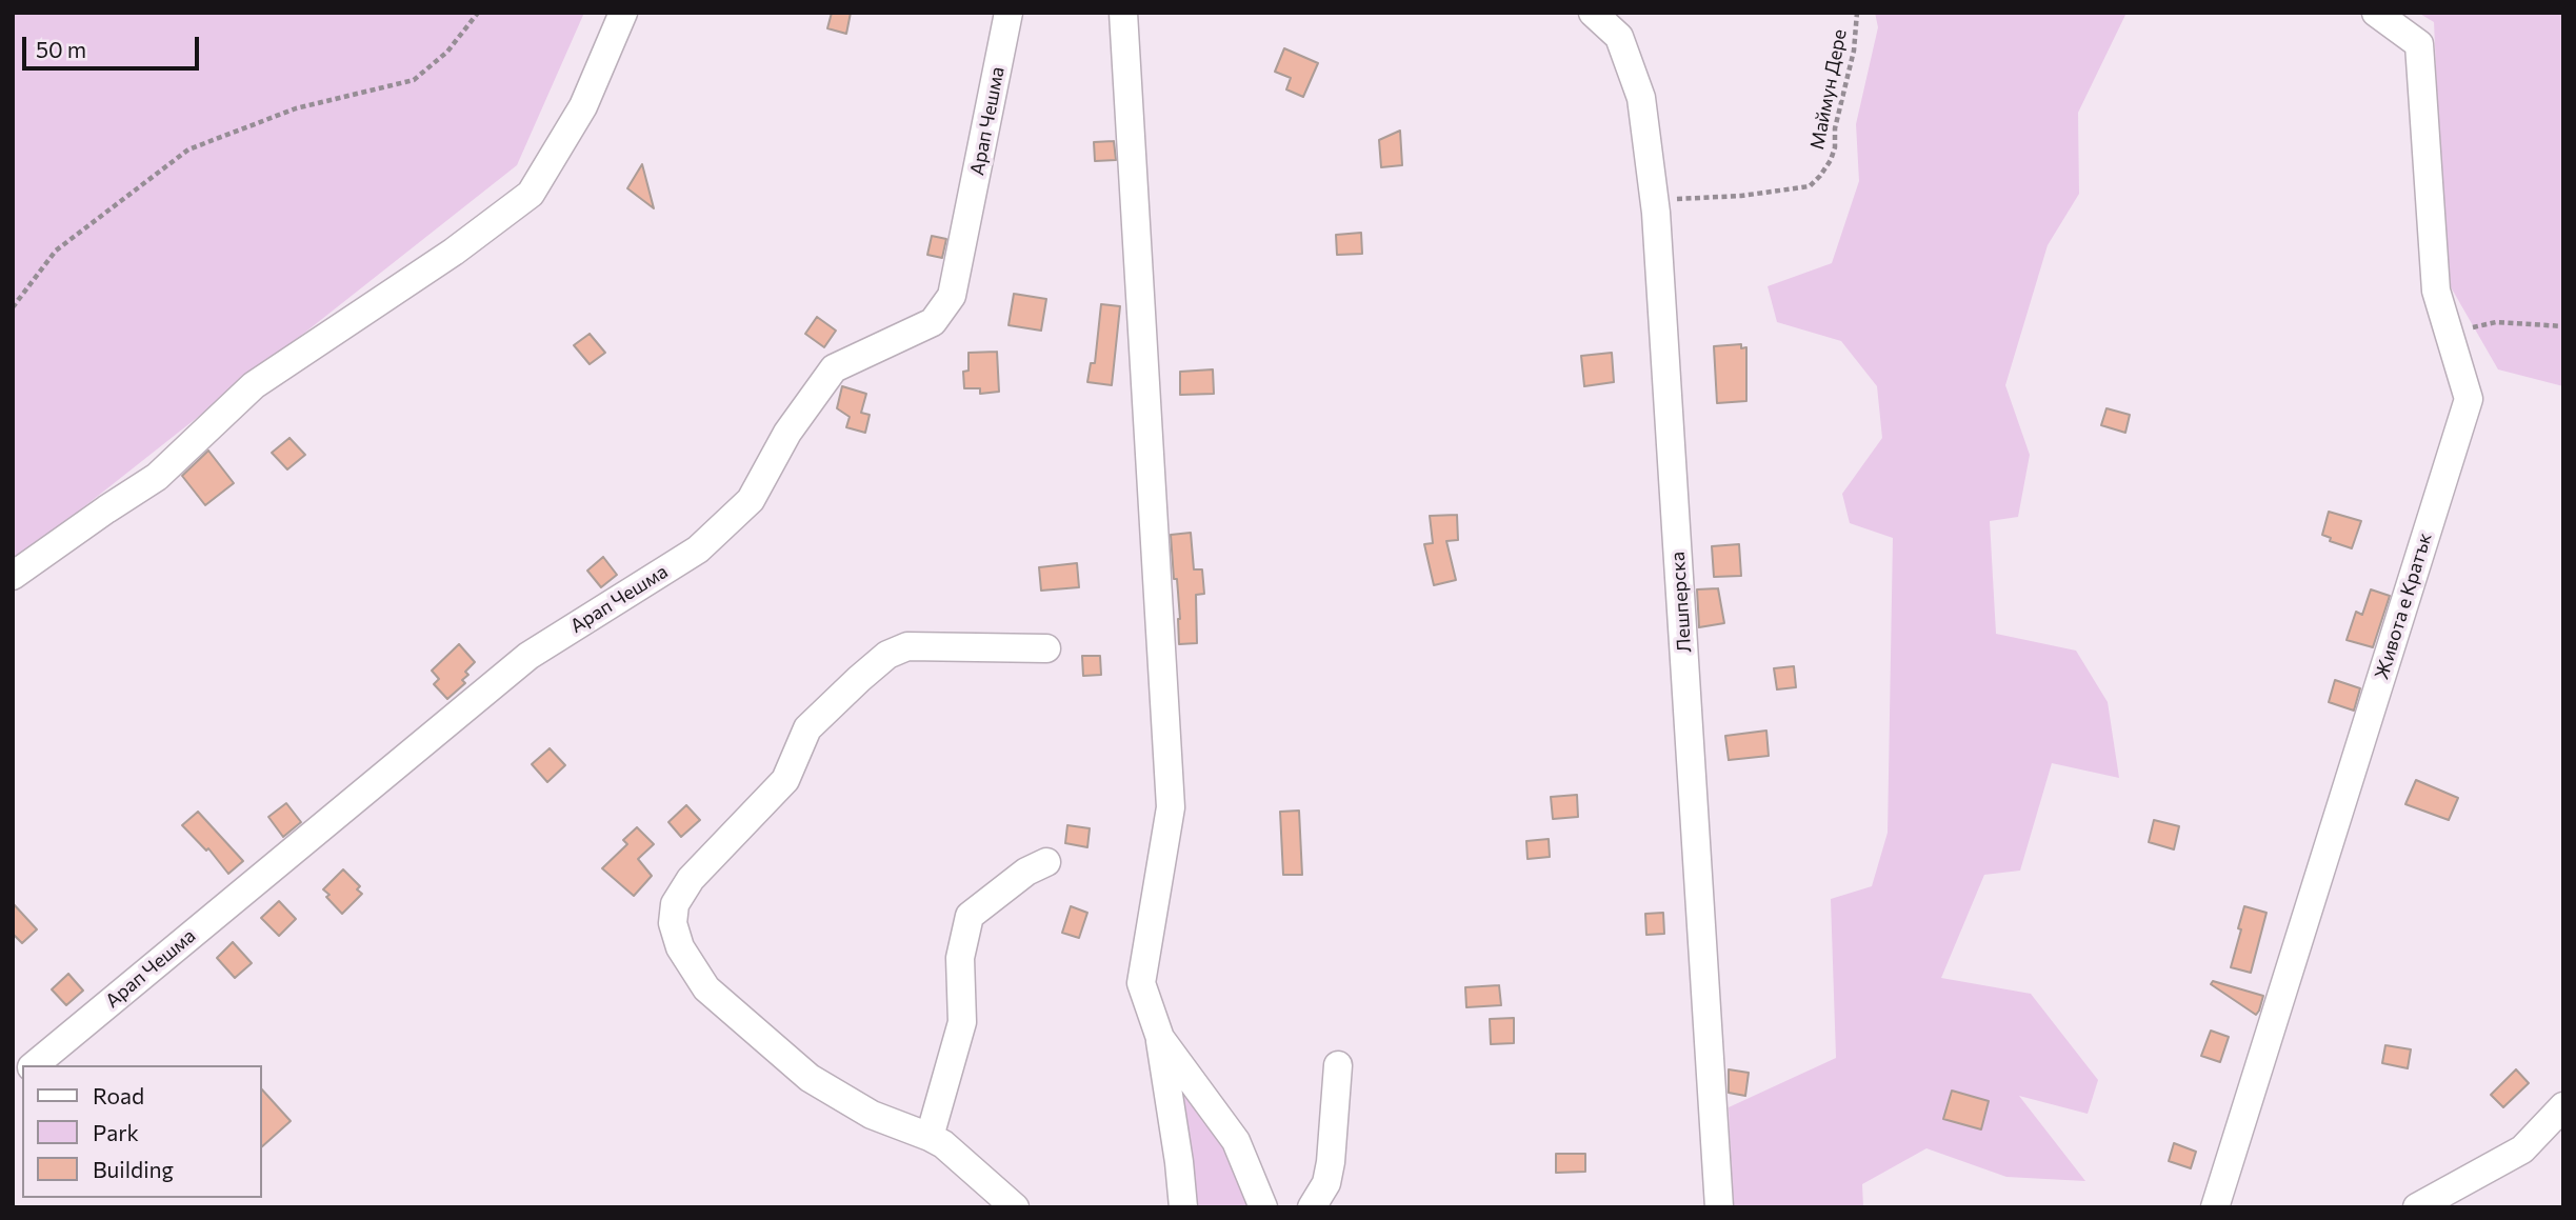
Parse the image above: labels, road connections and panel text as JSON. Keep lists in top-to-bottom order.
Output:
{
  "streets": {
    "street": ["Арап Чешма", "Лешперска", "Живота е Кратък"],
    "path": ["Маймун Дере"]
  },
  "crossings": [
    ["Маймун Дере", "Лешперска"]
  ],
  "legend": ["Road", "Park", "Building"],
  "scale_bar": "50 m"
}
